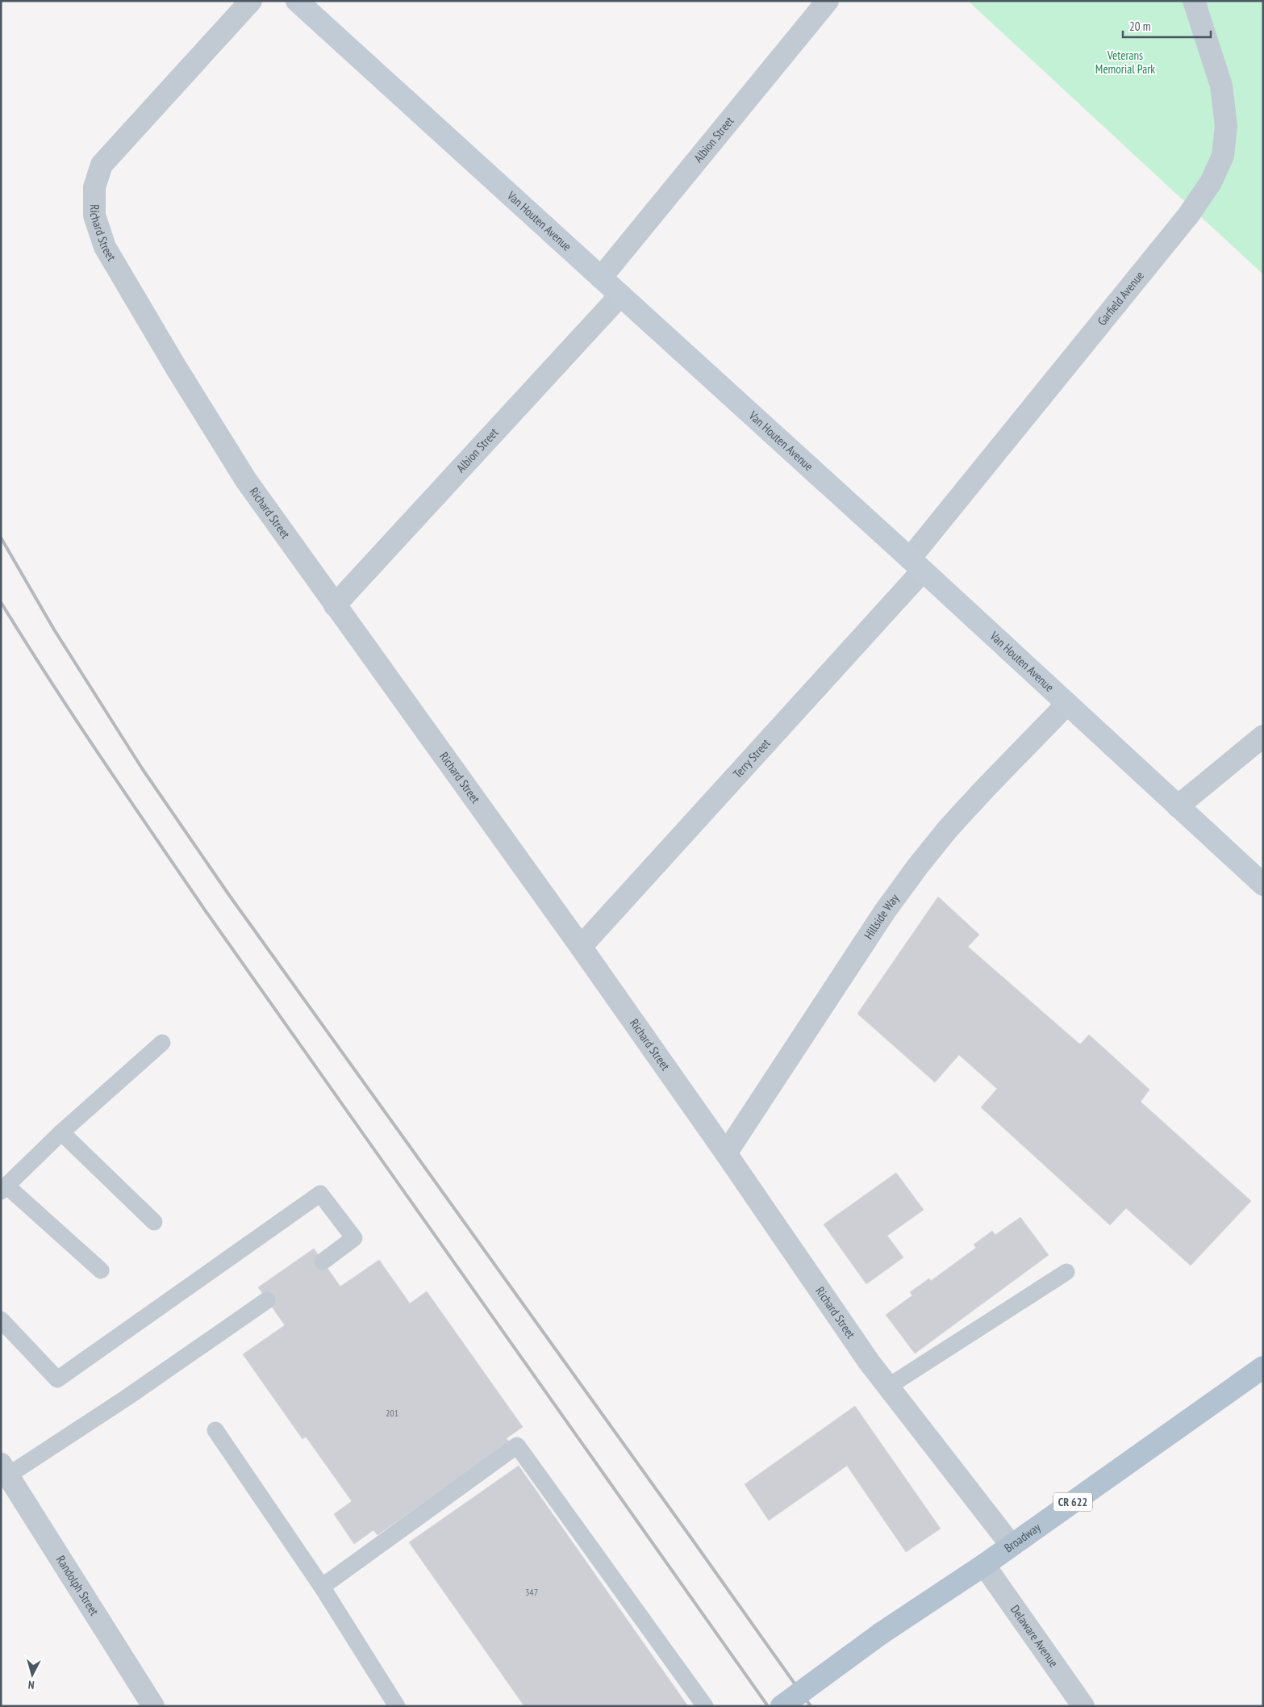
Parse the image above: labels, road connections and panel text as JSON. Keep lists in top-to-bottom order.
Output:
{
  "streets": {
    "main road": ["Van Houten Avenue", "CR 622", "Broadway"],
    "street": [
      "Albion Street",
      "Richard Street",
      "Garfield Avenue",
      "Terry Street",
      "Hillside Way",
      "Randolph Street",
      "Delaware Avenue"
    ]
  },
  "crossings": [
    ["Albion Street", "Van Houten Avenue"],
    ["Albion Street", "Richard Street"],
    ["Van Houten Avenue", "Garfield Avenue"],
    ["Van Houten Avenue", "Terry Street"],
    ["Van Houten Avenue", "Hillside Way"],
    ["Richard Street", "Terry Street"],
    ["Richard Street", "Hillside Way"],
    ["Richard Street", "Broadway"],
    ["Garfield Avenue", "Terry Street"],
    ["Broadway", "Delaware Avenue"]
  ],
  "parks": ["Veterans Memorial Park"],
  "house_numbers": ["201", "347"],
  "scale_bar": "20 m",
  "north": "bottom"
}
